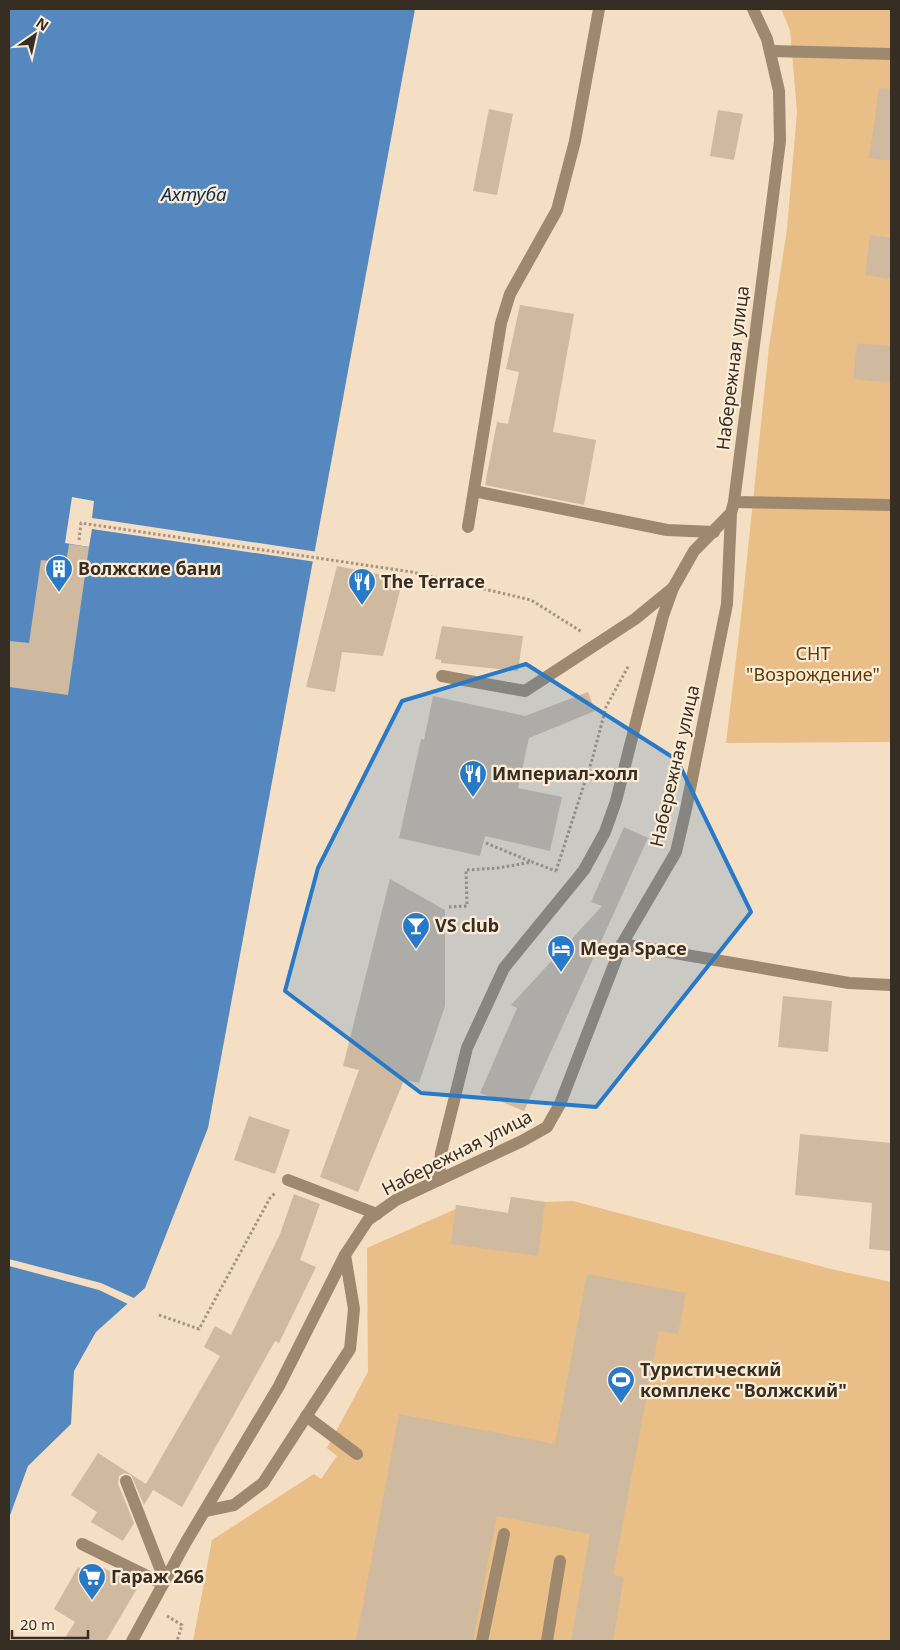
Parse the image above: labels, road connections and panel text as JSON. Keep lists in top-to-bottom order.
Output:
{
  "streets": {
    "street": ["Набережная улица"]
  },
  "water": ["Ахтуба"],
  "parks": ["СНТ \"Возрождение\""],
  "places": {
    "building": ["Волжские бани"],
    "restaurant": ["The Terrace", "Империал-холл"],
    "bar": ["VS club"],
    "hotel": ["Mega Space"],
    "sports": ["Туристический комплекс \"Волжский\""],
    "supermarket": ["Гараж 266"]
  },
  "scale_bar": "20 m",
  "north": "top right"
}
